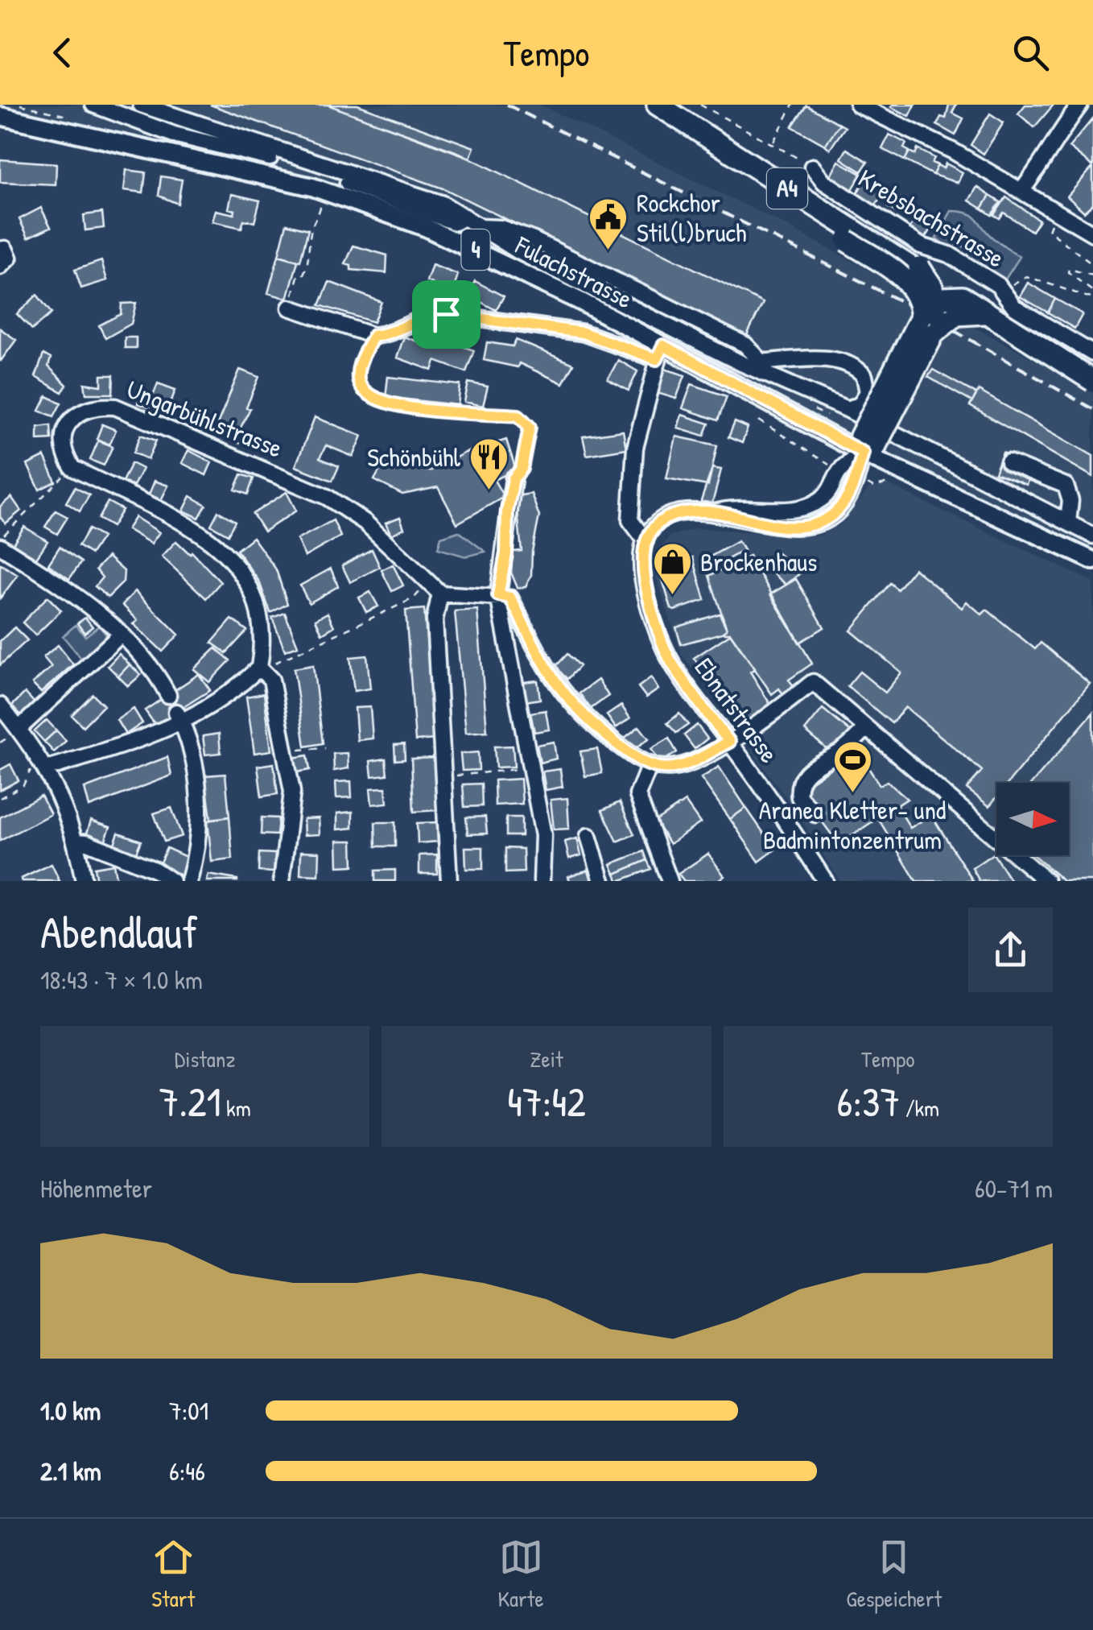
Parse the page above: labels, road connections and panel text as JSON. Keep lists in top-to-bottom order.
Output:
{
  "streets": {
    "highway": ["A4"],
    "main road": ["4", "Fulachstrasse"],
    "street": ["Krebsbachstrasse", "Ungarbühlstrasse", "Ebnatstrasse"]
  },
  "places": {
    "public building": ["Rockchor Stil(l)bruch"],
    "restaurant": ["Schönbühl"],
    "shop": ["Brockenhaus"],
    "sports": ["Aranea Kletter- und Badmintonzentrum"]
  },
  "north": "right",
  "page": {
    "header": "Tempo",
    "heading": ["Abendlauf", "18:43 · 7 × 1.0 km"],
    "stats": [
      ["Distanz", "7.21 km"],
      ["Zeit", "47:42"],
      ["Tempo", "6:37 /km"]
    ],
    "chart": ["Höhenmeter", "60–71 m"],
    "list": [
      {
        "name": "1.0 km",
        "note": "7:01"
      },
      {
        "name": "2.1 km",
        "note": "6:46"
      }
    ],
    "tabs": ["Start", "Karte", "Gespeichert"]
  }
}
